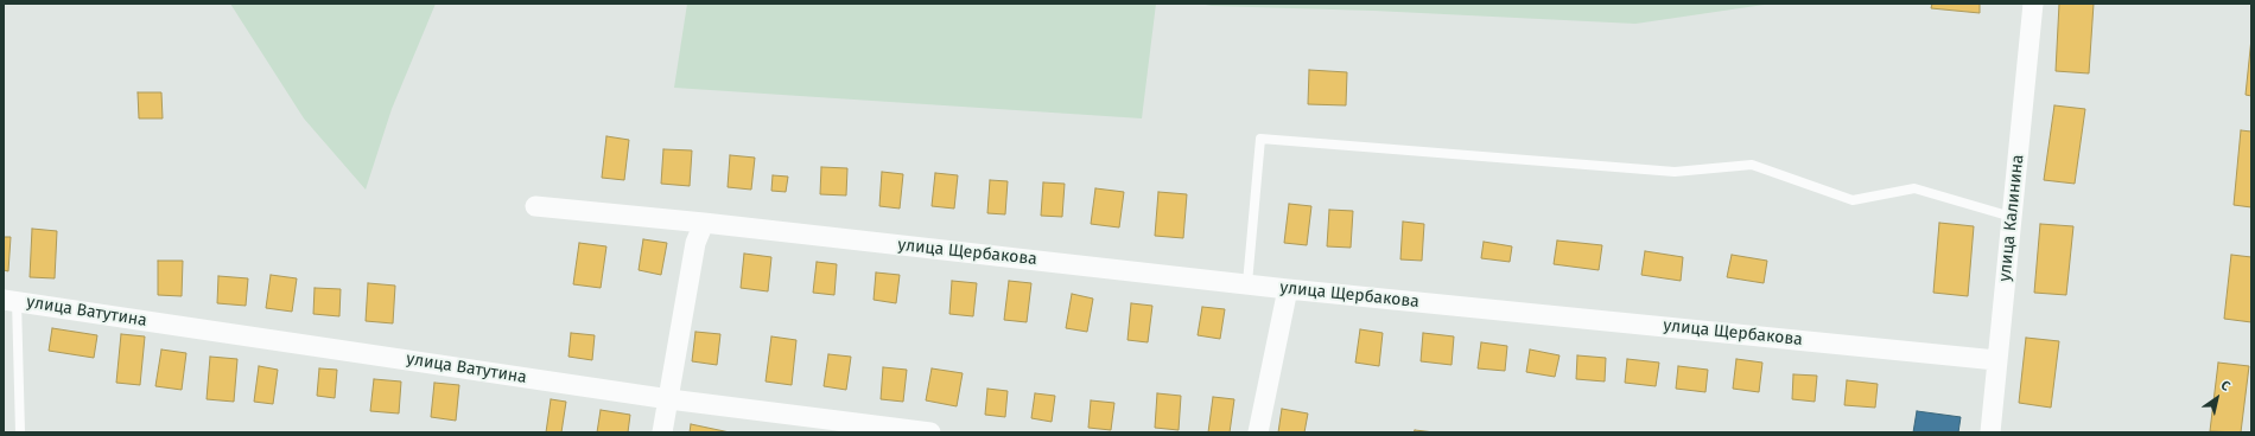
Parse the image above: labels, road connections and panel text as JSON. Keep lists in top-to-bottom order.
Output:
{
  "streets": {
    "street": ["улица Калинина", "улица Щербакова", "улица Ватутина"]
  },
  "crossings": [
    ["улица Калинина", "улица Щербакова"]
  ],
  "north": "top right"
}
